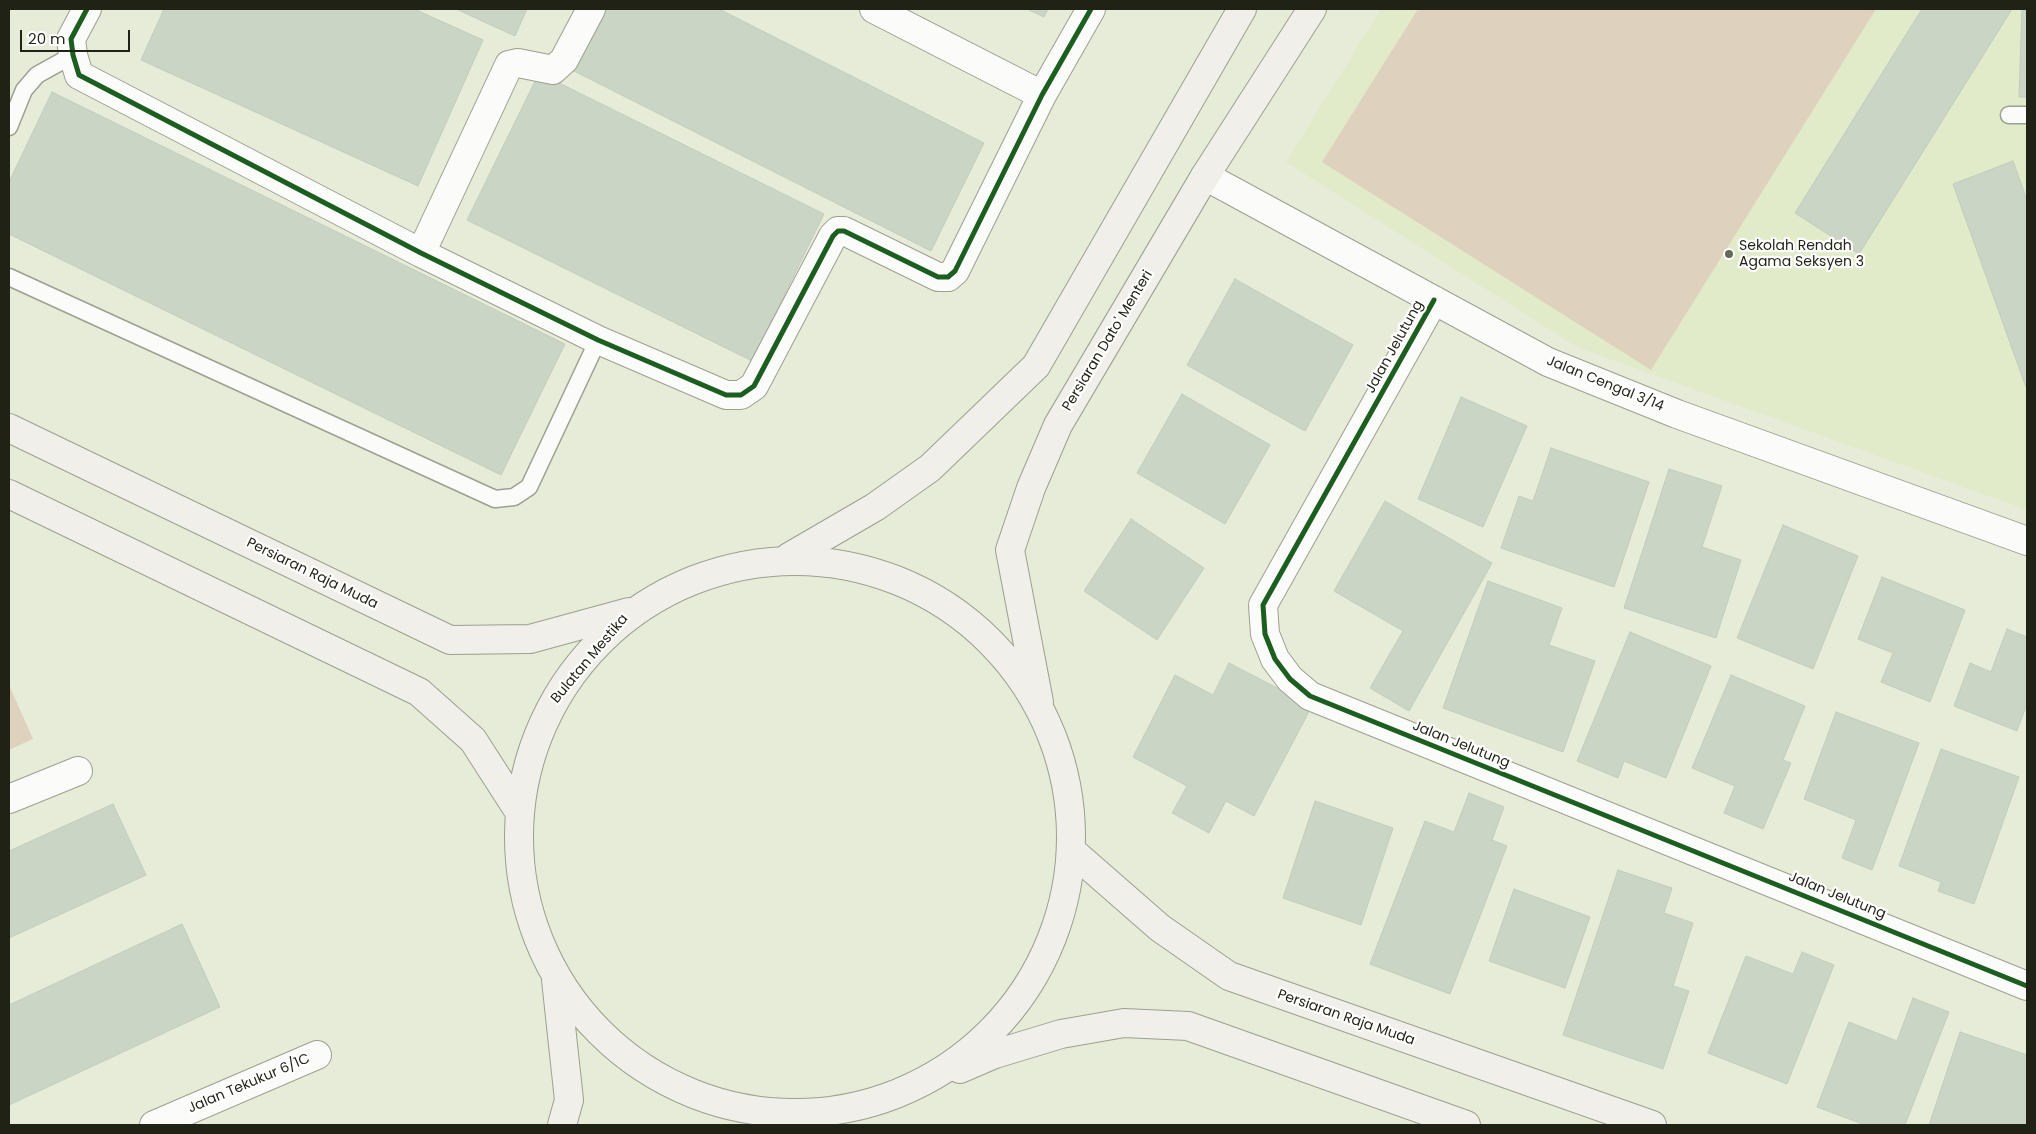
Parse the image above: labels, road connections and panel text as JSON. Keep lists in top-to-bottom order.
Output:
{
  "streets": {
    "main road": ["Persiaran Dato' Menteri", "Persiaran Raja Muda", "Bulatan Mestika"],
    "street": ["Jalan Jelutung", "Jalan Cengal 3/14", "Jalan Tekukur 6/1C"]
  },
  "crossings": [
    ["Persiaran Dato' Menteri", "Jalan Cengal 3/14"],
    ["Persiaran Dato' Menteri", "Bulatan Mestika"],
    ["Jalan Jelutung", "Jalan Cengal 3/14"],
    ["Persiaran Raja Muda", "Bulatan Mestika"]
  ],
  "places": ["Sekolah Rendah Agama Seksyen 3"],
  "scale_bar": "20 m"
}
